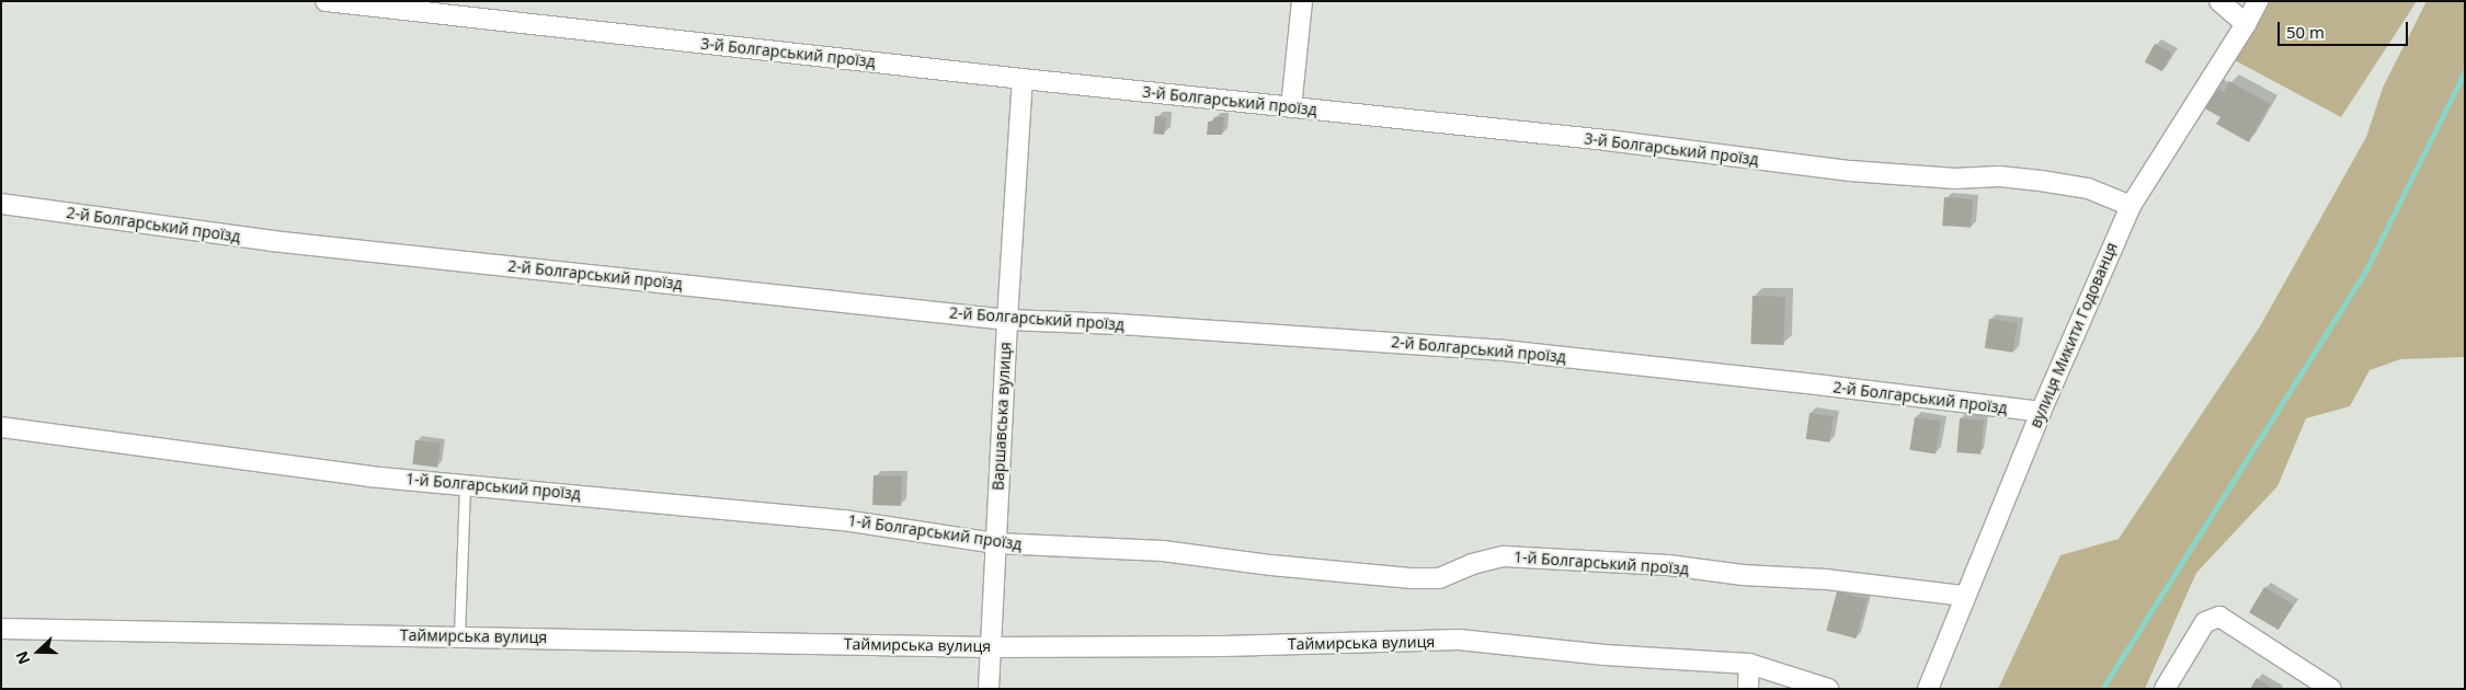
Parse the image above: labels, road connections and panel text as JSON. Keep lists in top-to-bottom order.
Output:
{
  "streets": {
    "street": [
      "3-й Болгарський проїзд",
      "2-й Болгарський проїзд",
      "вулиця Микити Годованця",
      "Варшавська вулиця",
      "1-й Болгарський проїзд",
      "Таймирська вулиця"
    ]
  },
  "crossings": [
    ["3-й Болгарський проїзд", "вулиця Микити Годованця"],
    ["3-й Болгарський проїзд", "Варшавська вулиця"],
    ["2-й Болгарський проїзд", "вулиця Микити Годованця"],
    ["2-й Болгарський проїзд", "Варшавська вулиця"],
    ["вулиця Микити Годованця", "1-й Болгарський проїзд"],
    ["Варшавська вулиця", "1-й Болгарський проїзд"],
    ["Варшавська вулиця", "Таймирська вулиця"]
  ],
  "scale_bar": "50 m",
  "north": "left"
}
